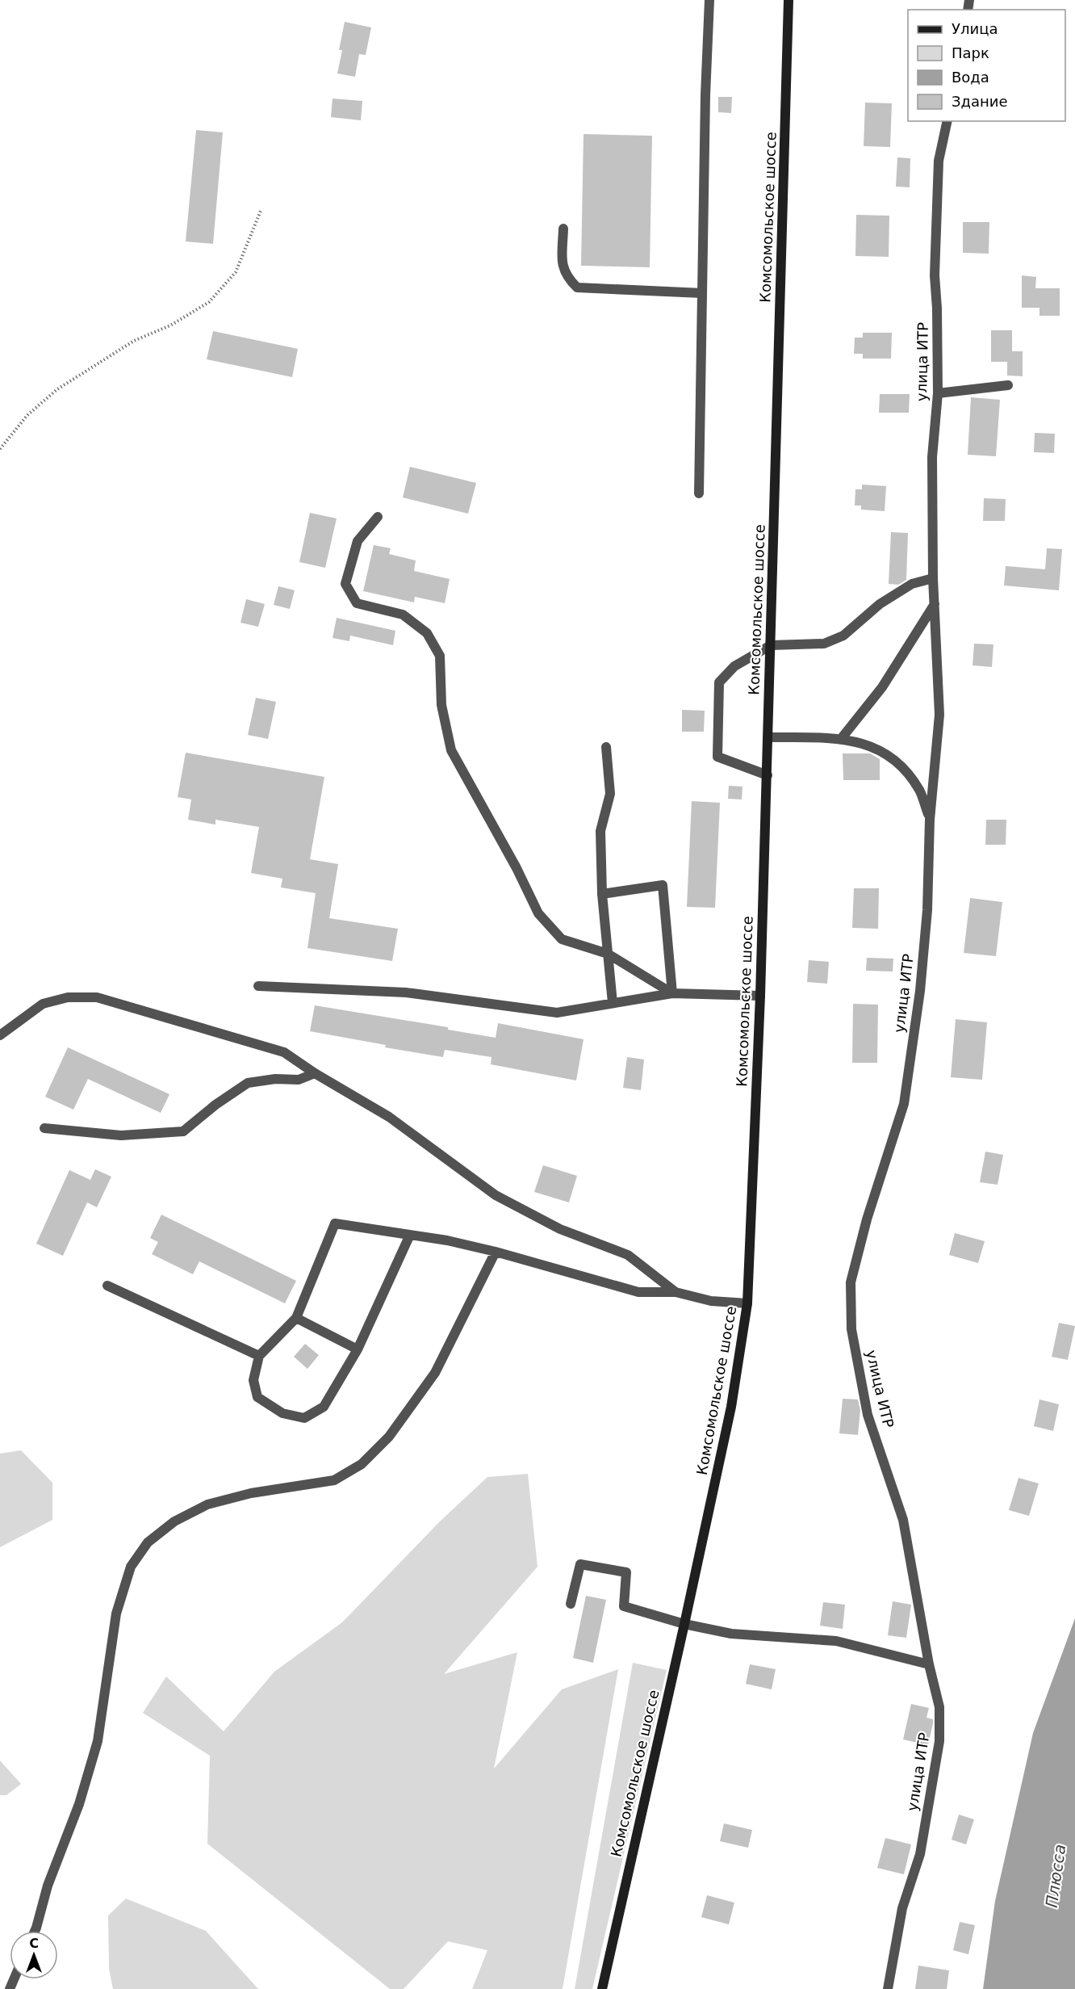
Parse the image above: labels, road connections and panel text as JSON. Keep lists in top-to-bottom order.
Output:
{
  "streets": {
    "main road": ["Комсомольское шоссе"],
    "street": ["улица ИТР"]
  },
  "crossings": [
    ["Комсомольское шоссе", "улица ИТР"]
  ],
  "water": ["Плюсса"],
  "legend": [
    "Улица",
    "Парк",
    "Вода",
    "Здание"
  ],
  "north": "top"
}
